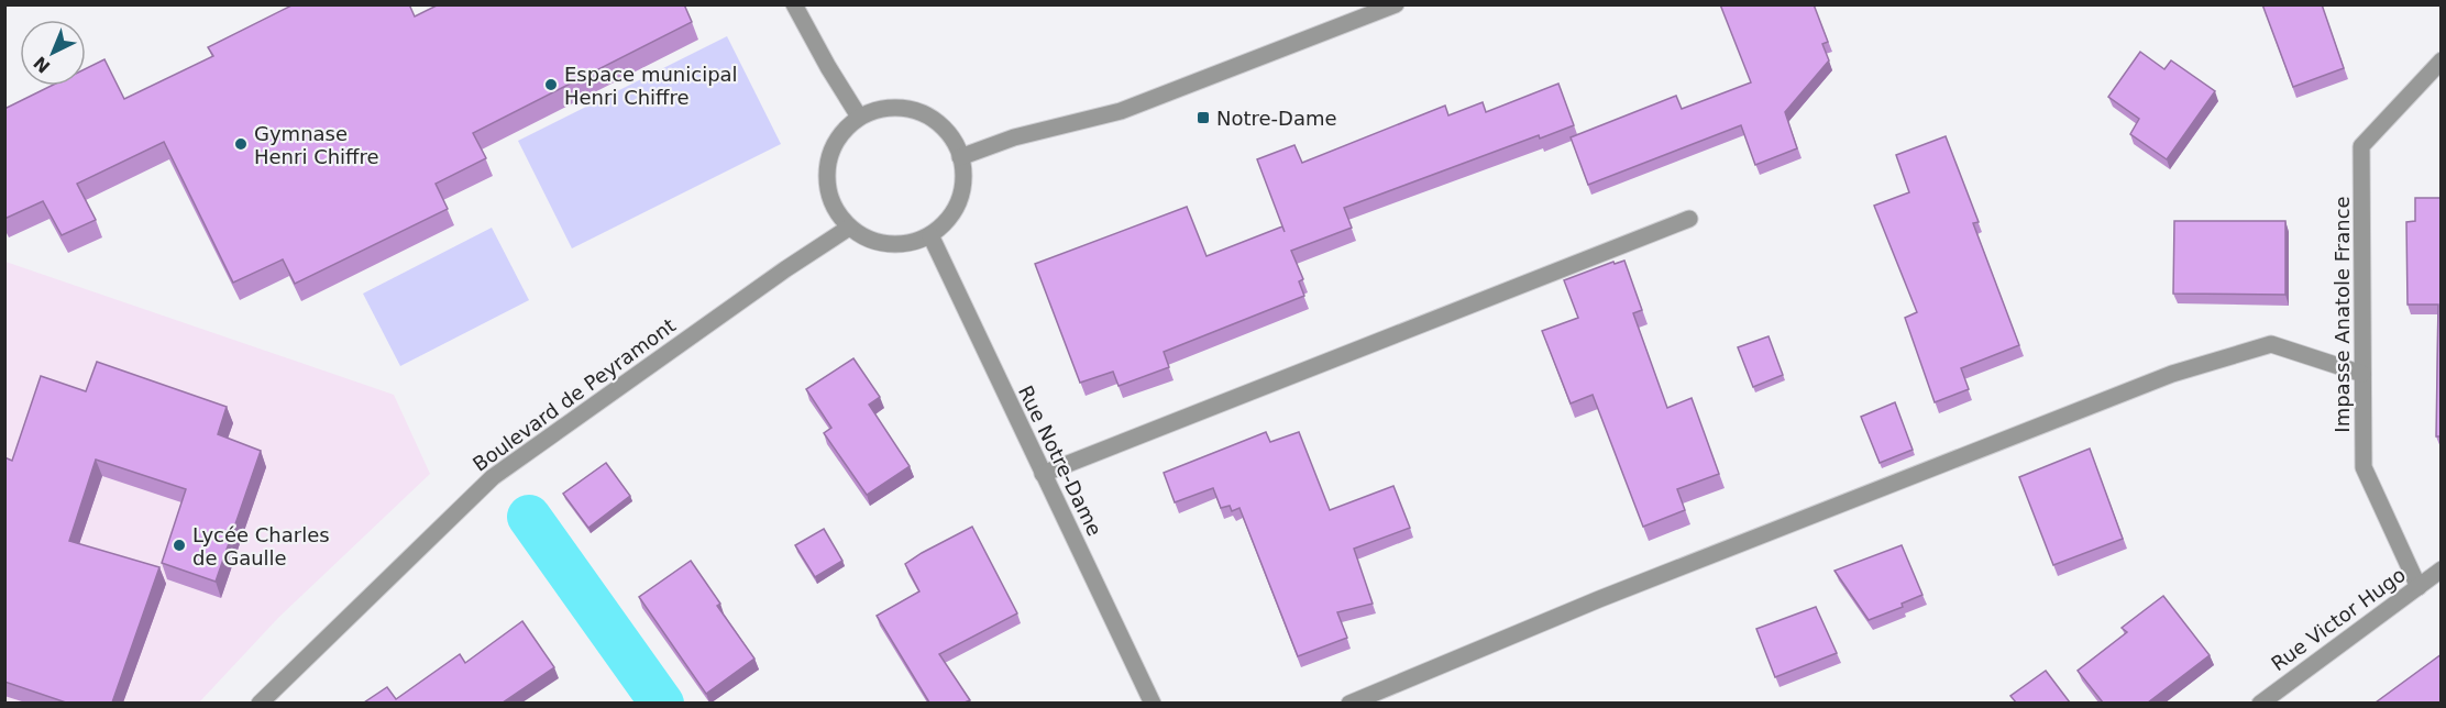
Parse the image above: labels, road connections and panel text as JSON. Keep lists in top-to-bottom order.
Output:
{
  "streets": {
    "street": [
      "Impasse Anatole France",
      "Boulevard de Peyramont",
      "Rue Notre-Dame",
      "Rue Victor Hugo"
    ]
  },
  "crossings": [
    ["Impasse Anatole France", "Rue Victor Hugo"],
    ["Boulevard de Peyramont", "Rue Notre-Dame"]
  ],
  "places": {
    "other": ["Espace municipal Henri Chiffre", "Gymnase Henri Chiffre", "Lycée Charles de Gaulle"],
    "transit": ["Notre-Dame"]
  },
  "north": "bottom left"
}
